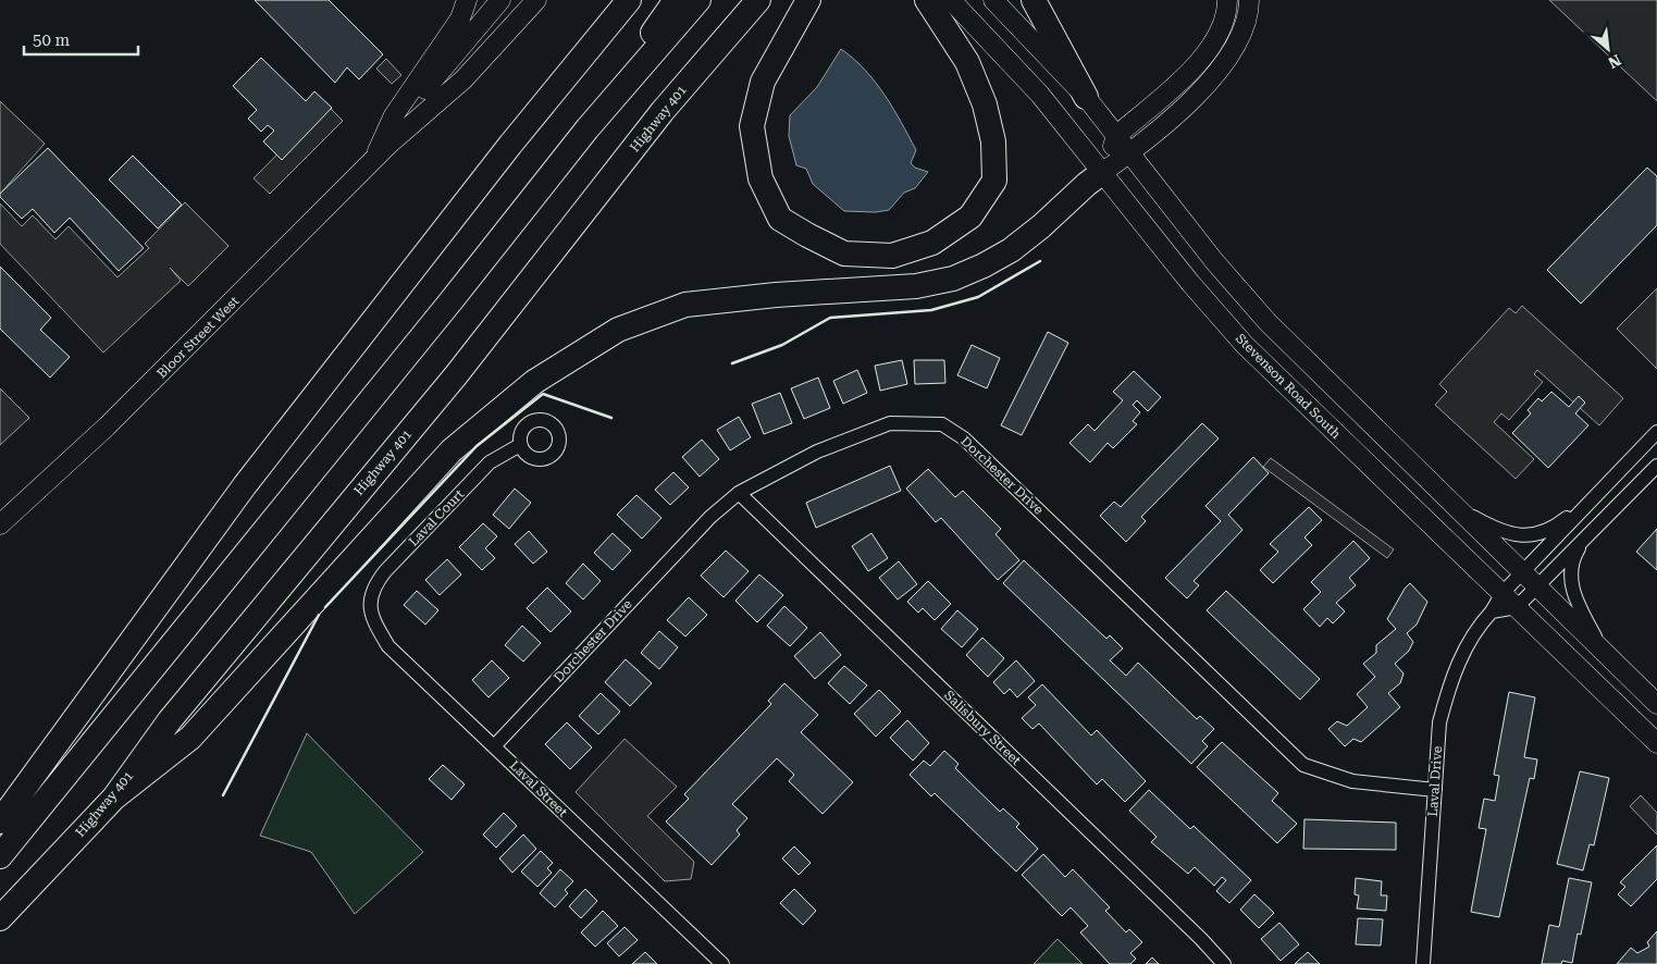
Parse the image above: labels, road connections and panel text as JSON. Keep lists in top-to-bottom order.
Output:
{
  "streets": {
    "highway": ["Highway 401"],
    "main road": ["Bloor Street West", "Stevenson Road South"],
    "street": [
      "Dorchester Drive",
      "Laval Court",
      "Salisbury Street",
      "Laval Drive",
      "Laval Street"
    ]
  },
  "crossings": [
    ["Stevenson Road South", "Laval Drive"],
    ["Dorchester Drive", "Salisbury Street"],
    ["Dorchester Drive", "Laval Drive"],
    ["Dorchester Drive", "Laval Street"],
    ["Laval Court", "Laval Street"]
  ],
  "scale_bar": "50 m",
  "north": "bottom right"
}
